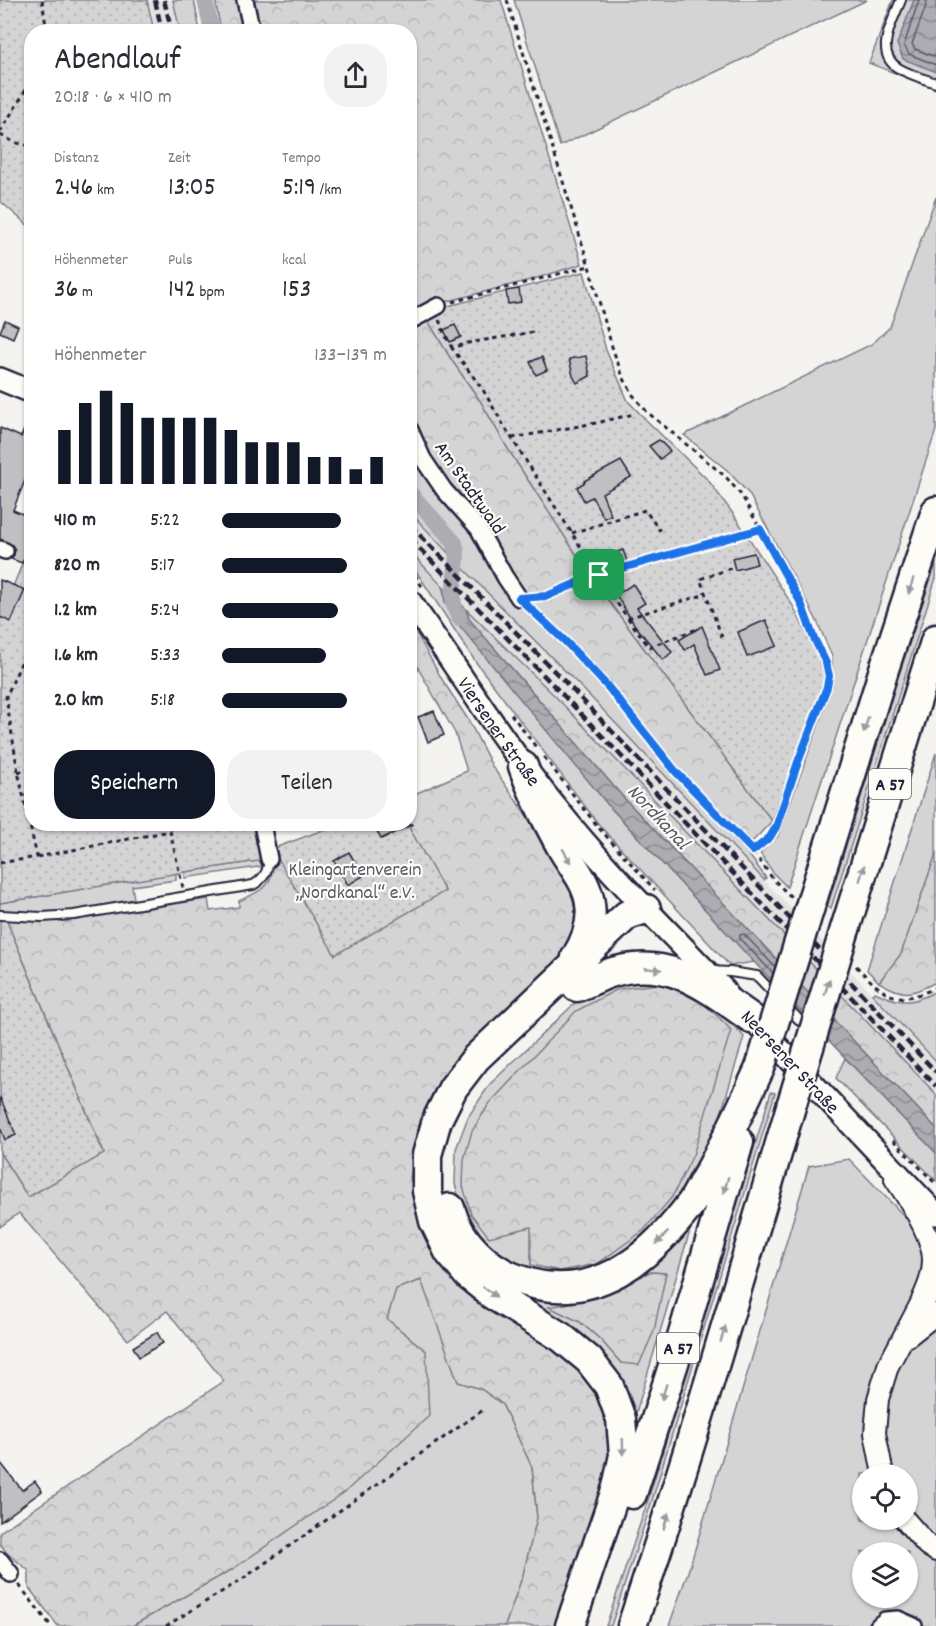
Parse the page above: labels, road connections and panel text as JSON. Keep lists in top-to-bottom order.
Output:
{
  "streets": {
    "highway": ["A 57"],
    "main road": ["Viersener Straße", "Neersener Straße"],
    "street": ["Am Stadtwald"]
  },
  "crossings": [
    ["Viersener Straße", "Neersener Straße"]
  ],
  "water": ["Nordkanal"],
  "parks": ["Kleingartenverein „Nordkanal“ e.V."],
  "page": {
    "heading": ["Abendlauf", "20:18 · 6 × 410 m"],
    "stats": [
      ["Distanz", "2.46 km"],
      ["Zeit", "13:05"],
      ["Tempo", "5:19 /km"],
      ["Höhenmeter", "36 m"],
      ["Puls", "142 bpm"],
      ["kcal", "153"]
    ],
    "chart": ["Höhenmeter", "133–139 m"],
    "list": [
      {
        "name": "410 m",
        "note": "5:22"
      },
      {
        "name": "820 m",
        "note": "5:17"
      },
      {
        "name": "1.2 km",
        "note": "5:24"
      },
      {
        "name": "1.6 km",
        "note": "5:33"
      },
      {
        "name": "2.0 km",
        "note": "5:18"
      }
    ],
    "buttons": ["Speichern", "Teilen"]
  }
}
